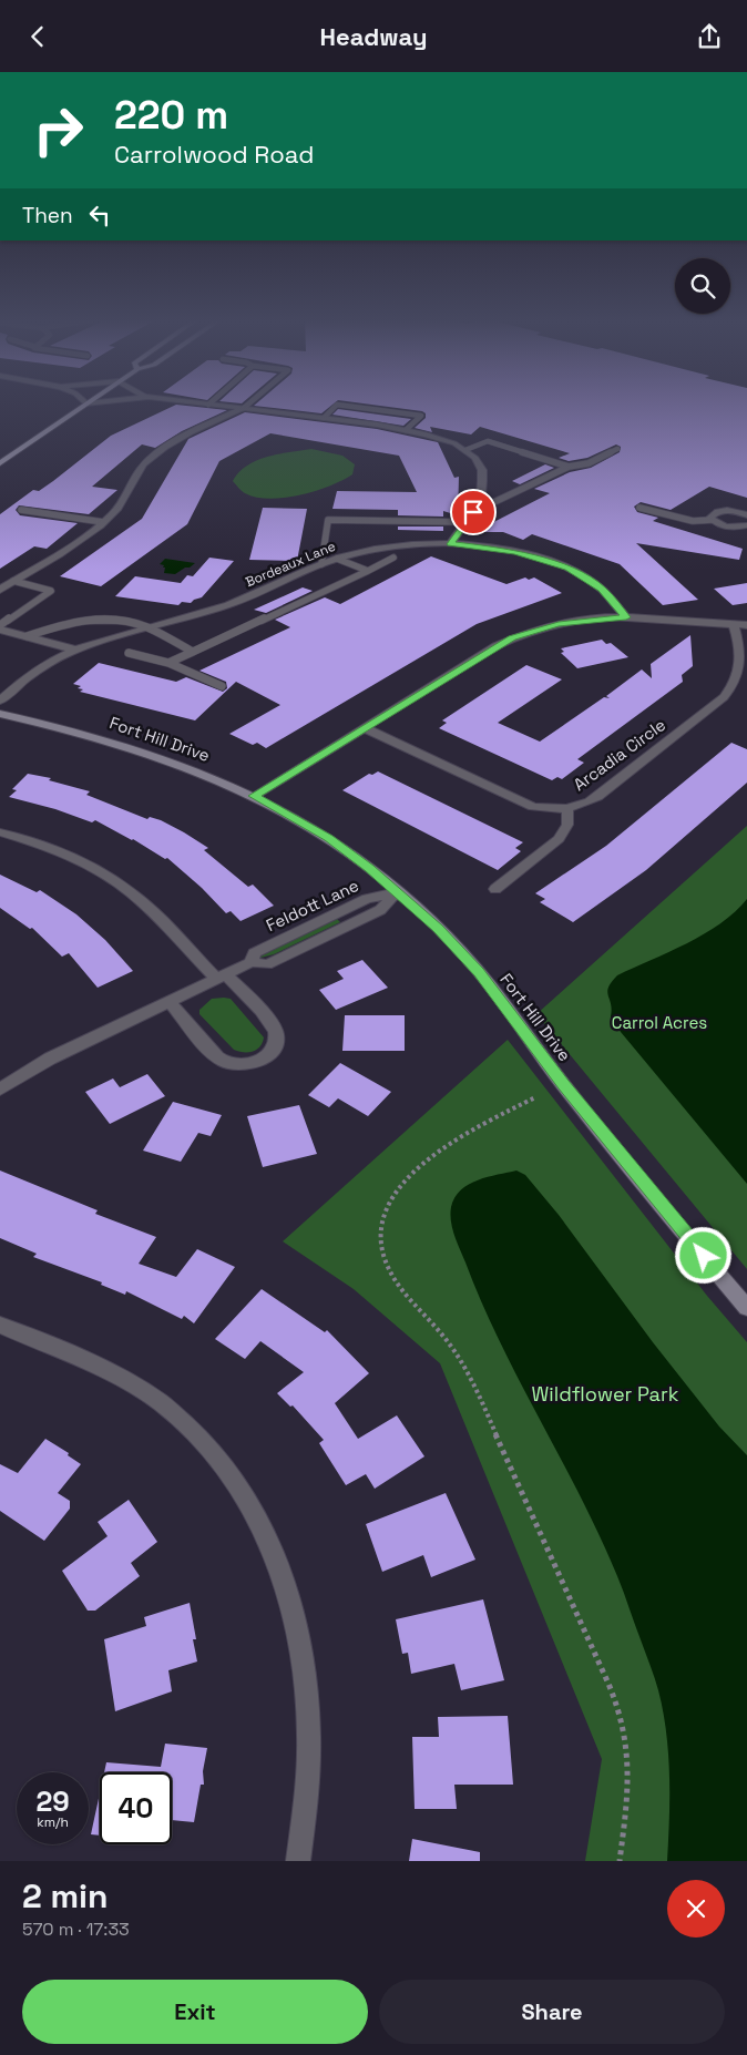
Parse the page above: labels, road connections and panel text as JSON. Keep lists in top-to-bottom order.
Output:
{
  "streets": {
    "street": [
      "Bordeaux Lane",
      "Fort Hill Drive",
      "Arcadia Circle",
      "Feldott Lane"
    ]
  },
  "crossings": [
    ["Fort Hill Drive", "Feldott Lane"]
  ],
  "parks": ["Carrol Acres", "Wildflower Park"],
  "page": {
    "header": "Headway",
    "turn": ["220 m", "Carrolwood Road"],
    "then": "Then",
    "speed": "29 km/h",
    "limit": "40",
    "heading": ["2 min", "570 m · 17:33"],
    "buttons": ["Exit", "Share"]
  }
}
